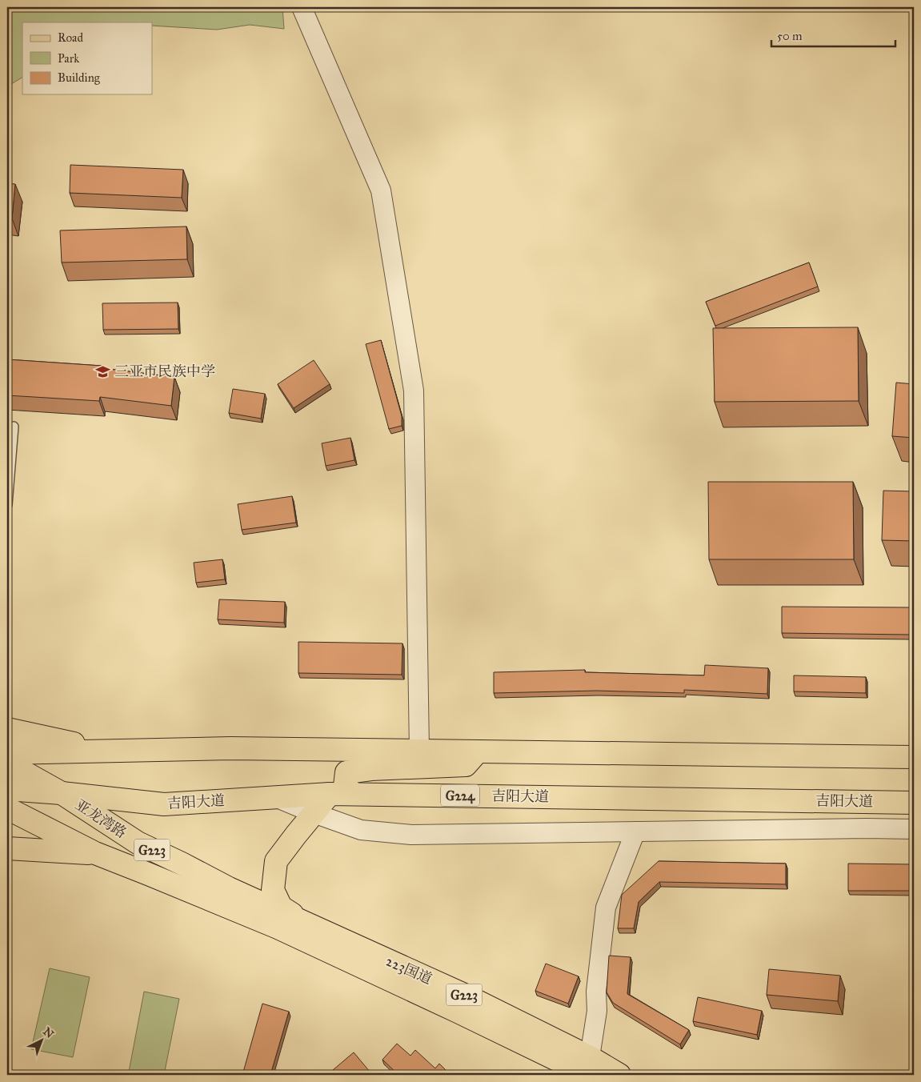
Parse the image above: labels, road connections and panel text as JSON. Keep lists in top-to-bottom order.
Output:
{
  "streets": {
    "main road": [
      "G224",
      "吉阳大道",
      "亚龙湾路",
      "G223",
      "223国道"
    ]
  },
  "crossings": [
    ["吉阳大道", "亚龙湾路"],
    ["亚龙湾路", "223国道"]
  ],
  "places": {
    "school or university": ["三亚市民族中学"]
  },
  "legend": ["Road", "Park", "Building"],
  "scale_bar": "50 m",
  "north": "top right"
}
